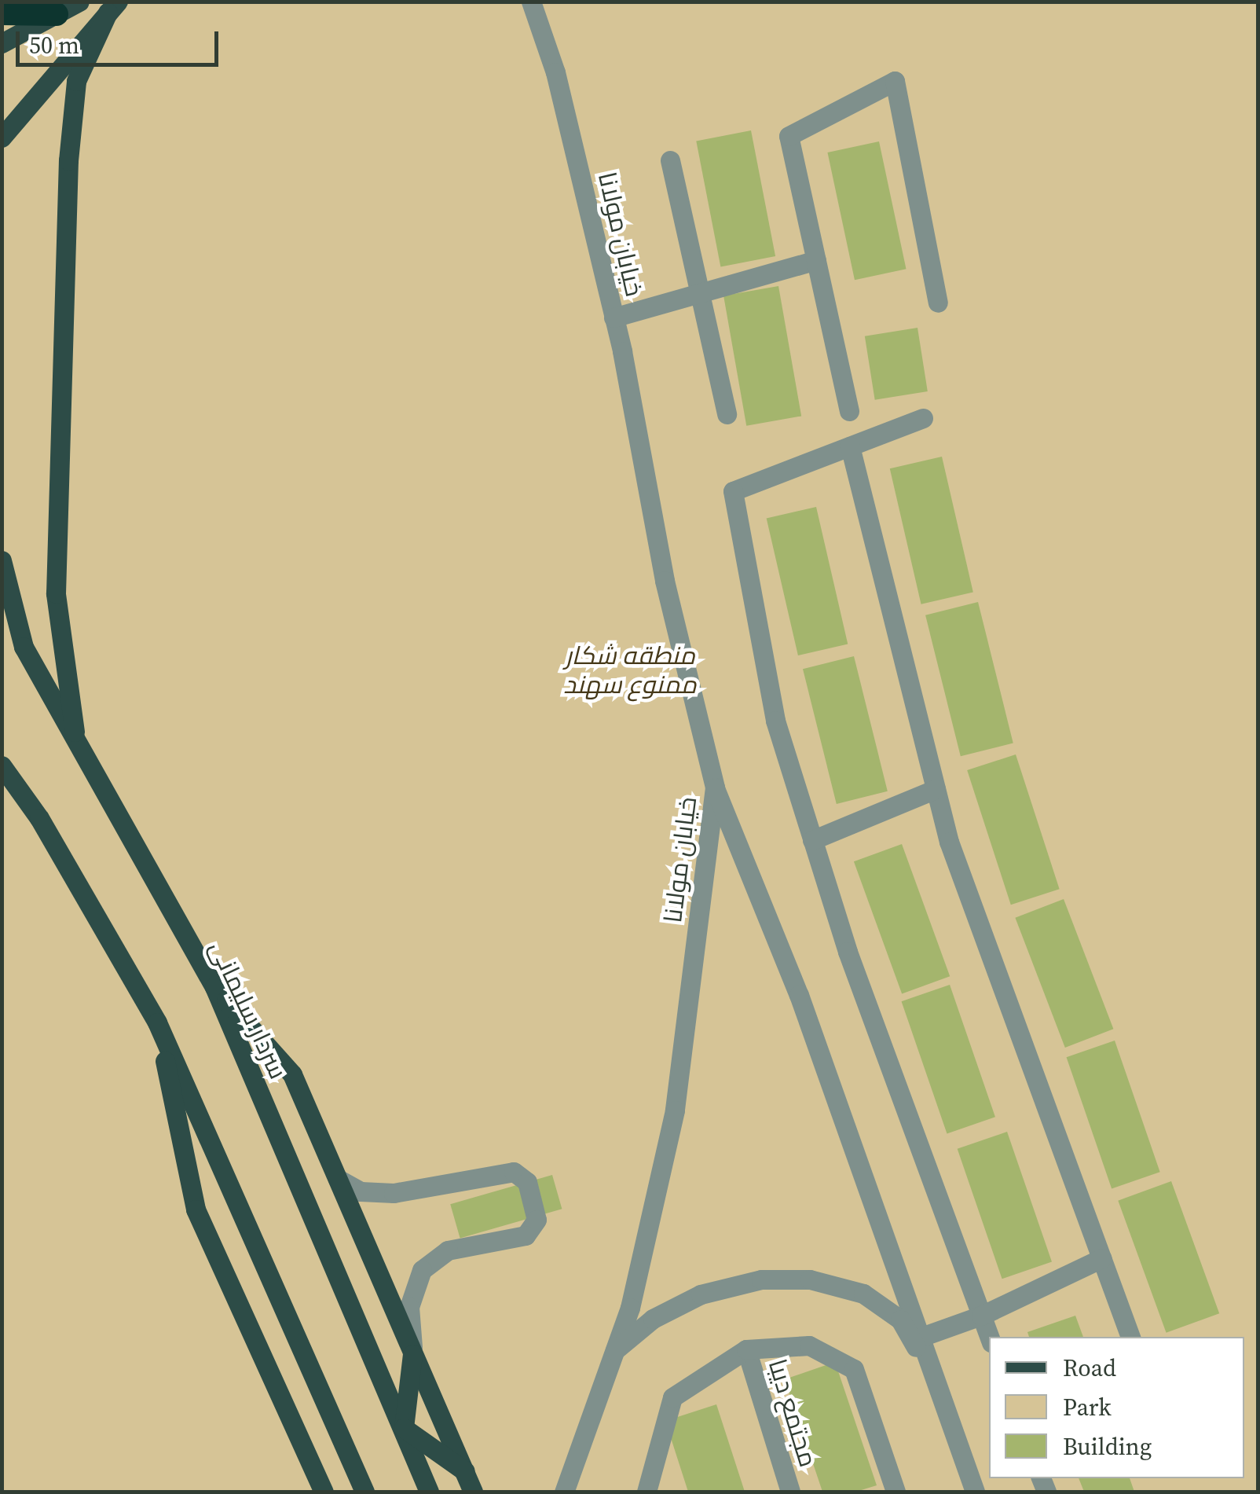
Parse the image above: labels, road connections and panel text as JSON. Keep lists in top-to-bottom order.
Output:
{
  "streets": {
    "main road": ["سردار سلیمانی"],
    "street": ["خیابان مولانا", "مجتمع دیبا"]
  },
  "parks": ["منطقه شکار ممنوع سهند"],
  "legend": ["Road", "Park", "Building"],
  "scale_bar": "50 m"
}
